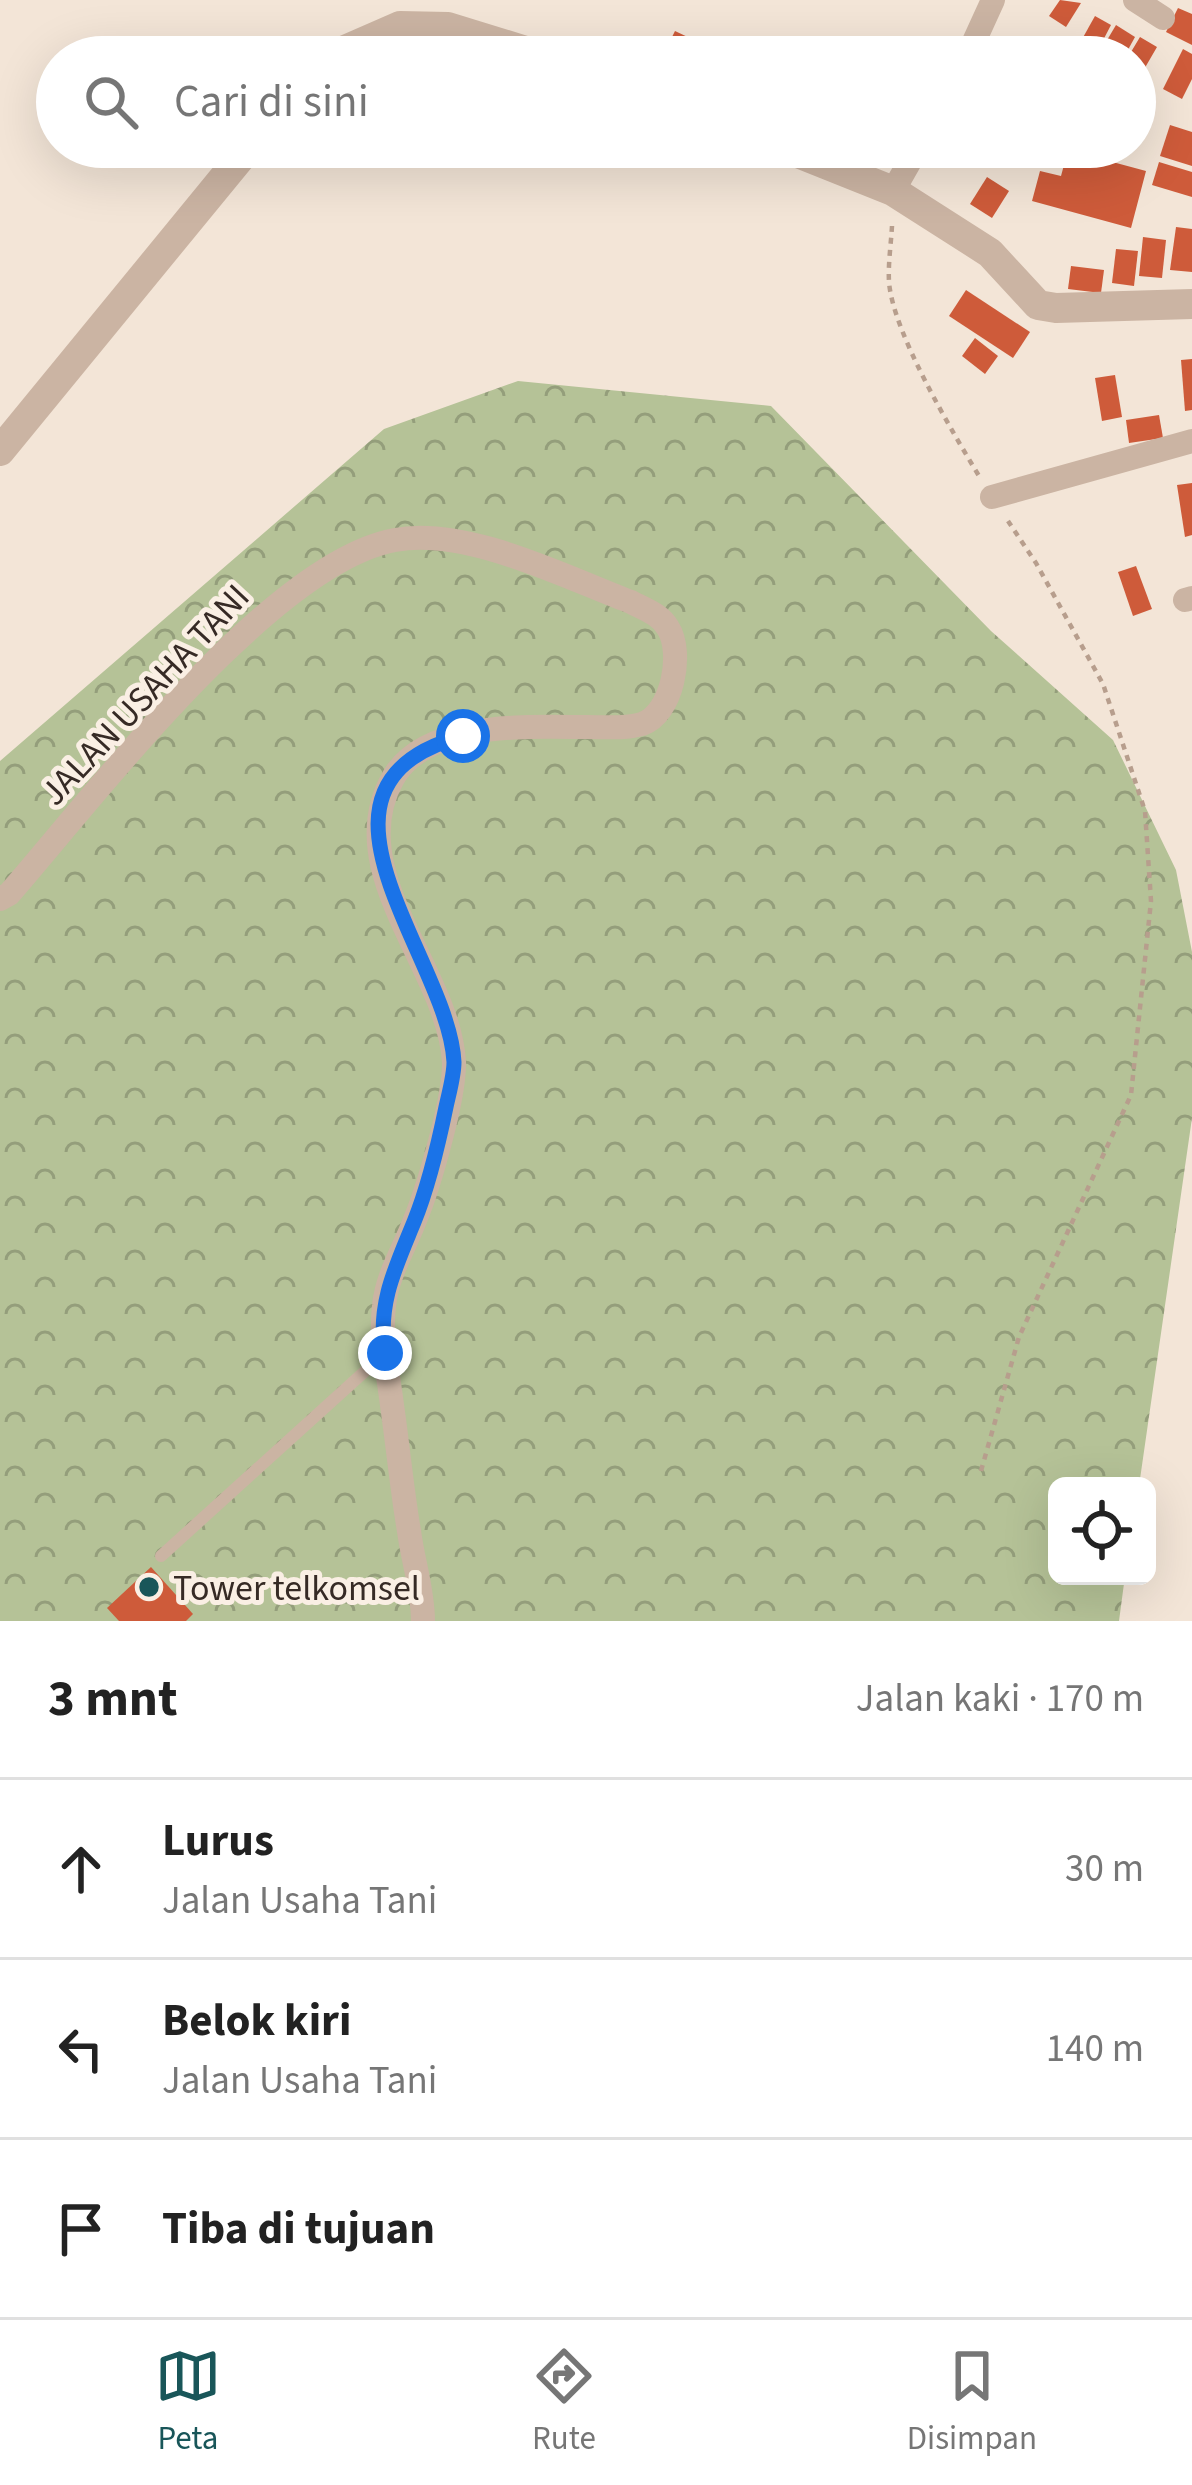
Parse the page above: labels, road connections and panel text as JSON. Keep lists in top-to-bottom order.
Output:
{
  "streets": {
    "street": ["JALAN USAHA TANI"]
  },
  "places": ["Tower telkomsel"],
  "page": {
    "search": "Cari di sini",
    "heading": ["3 mnt", "Jalan kaki · 170 m"],
    "list": [
      ["Lurus", "Jalan Usaha Tani", "30 m"],
      ["Belok kiri", "Jalan Usaha Tani", "140 m"],
      "Tiba di tujuan"
    ],
    "nav": ["Peta", "Rute", "Disimpan"]
  }
}
